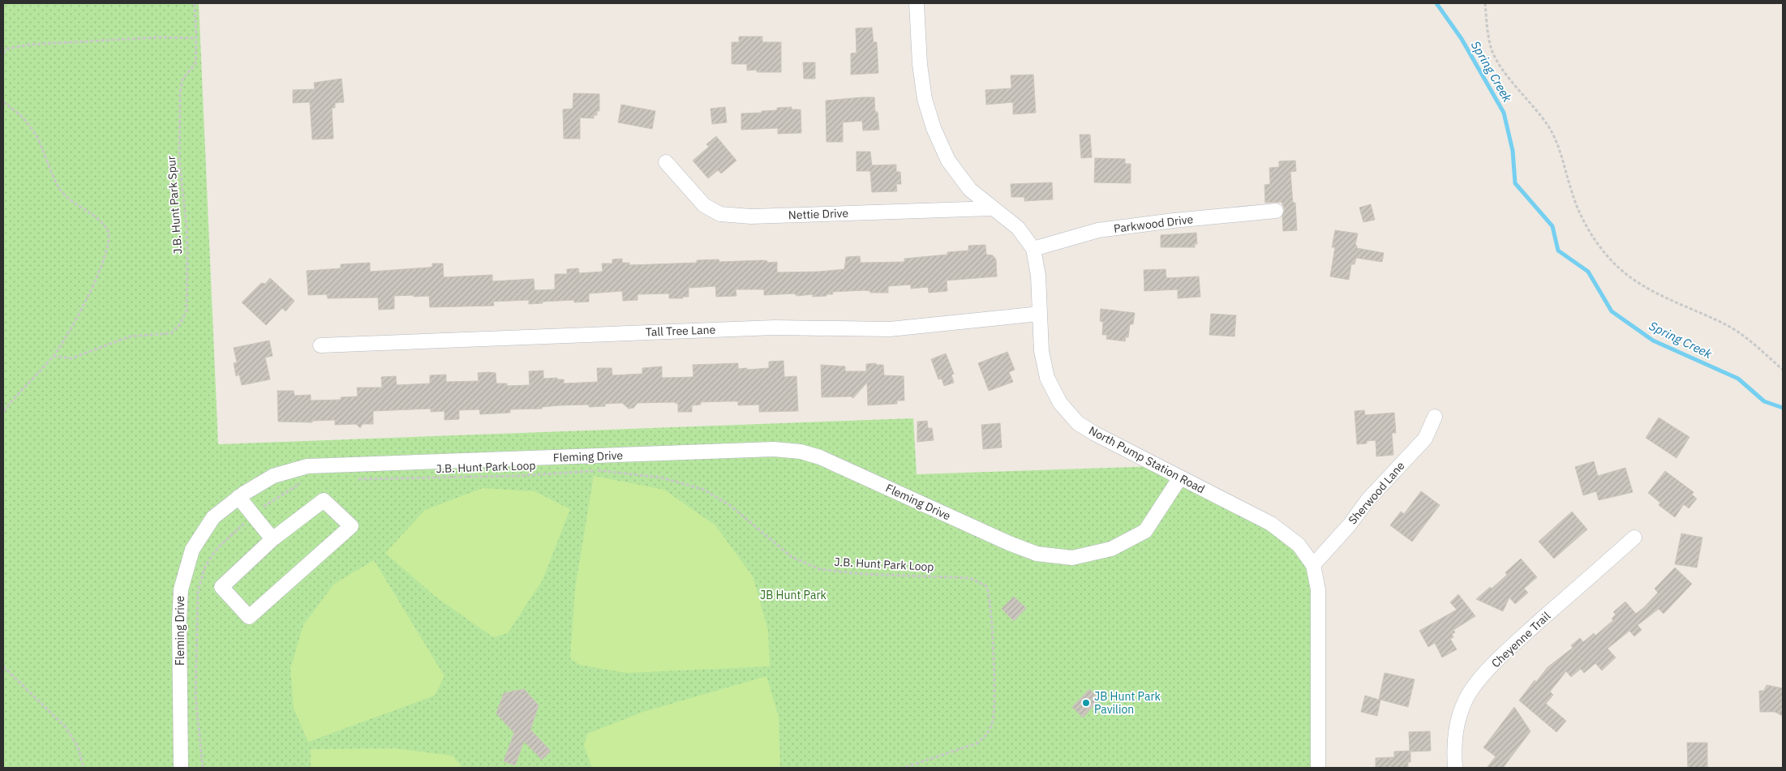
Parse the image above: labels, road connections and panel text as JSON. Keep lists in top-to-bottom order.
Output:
{
  "streets": {
    "street": [
      "Nettie Drive",
      "Parkwood Drive",
      "Tall Tree Lane",
      "Fleming Drive",
      "North Pump Station Road",
      "Sherwood Lane",
      "Cheyenne Trail"
    ],
    "path": ["J.B. Hunt Park Spur", "J.B. Hunt Park Loop"]
  },
  "crossings": [
    ["Nettie Drive", "North Pump Station Road"],
    ["Parkwood Drive", "North Pump Station Road"],
    ["Tall Tree Lane", "North Pump Station Road"],
    ["Fleming Drive", "North Pump Station Road"],
    ["North Pump Station Road", "Sherwood Lane"]
  ],
  "water": ["Spring Creek"],
  "parks": ["JB Hunt Park"],
  "places": ["JB Hunt Park Pavilion"]
}
